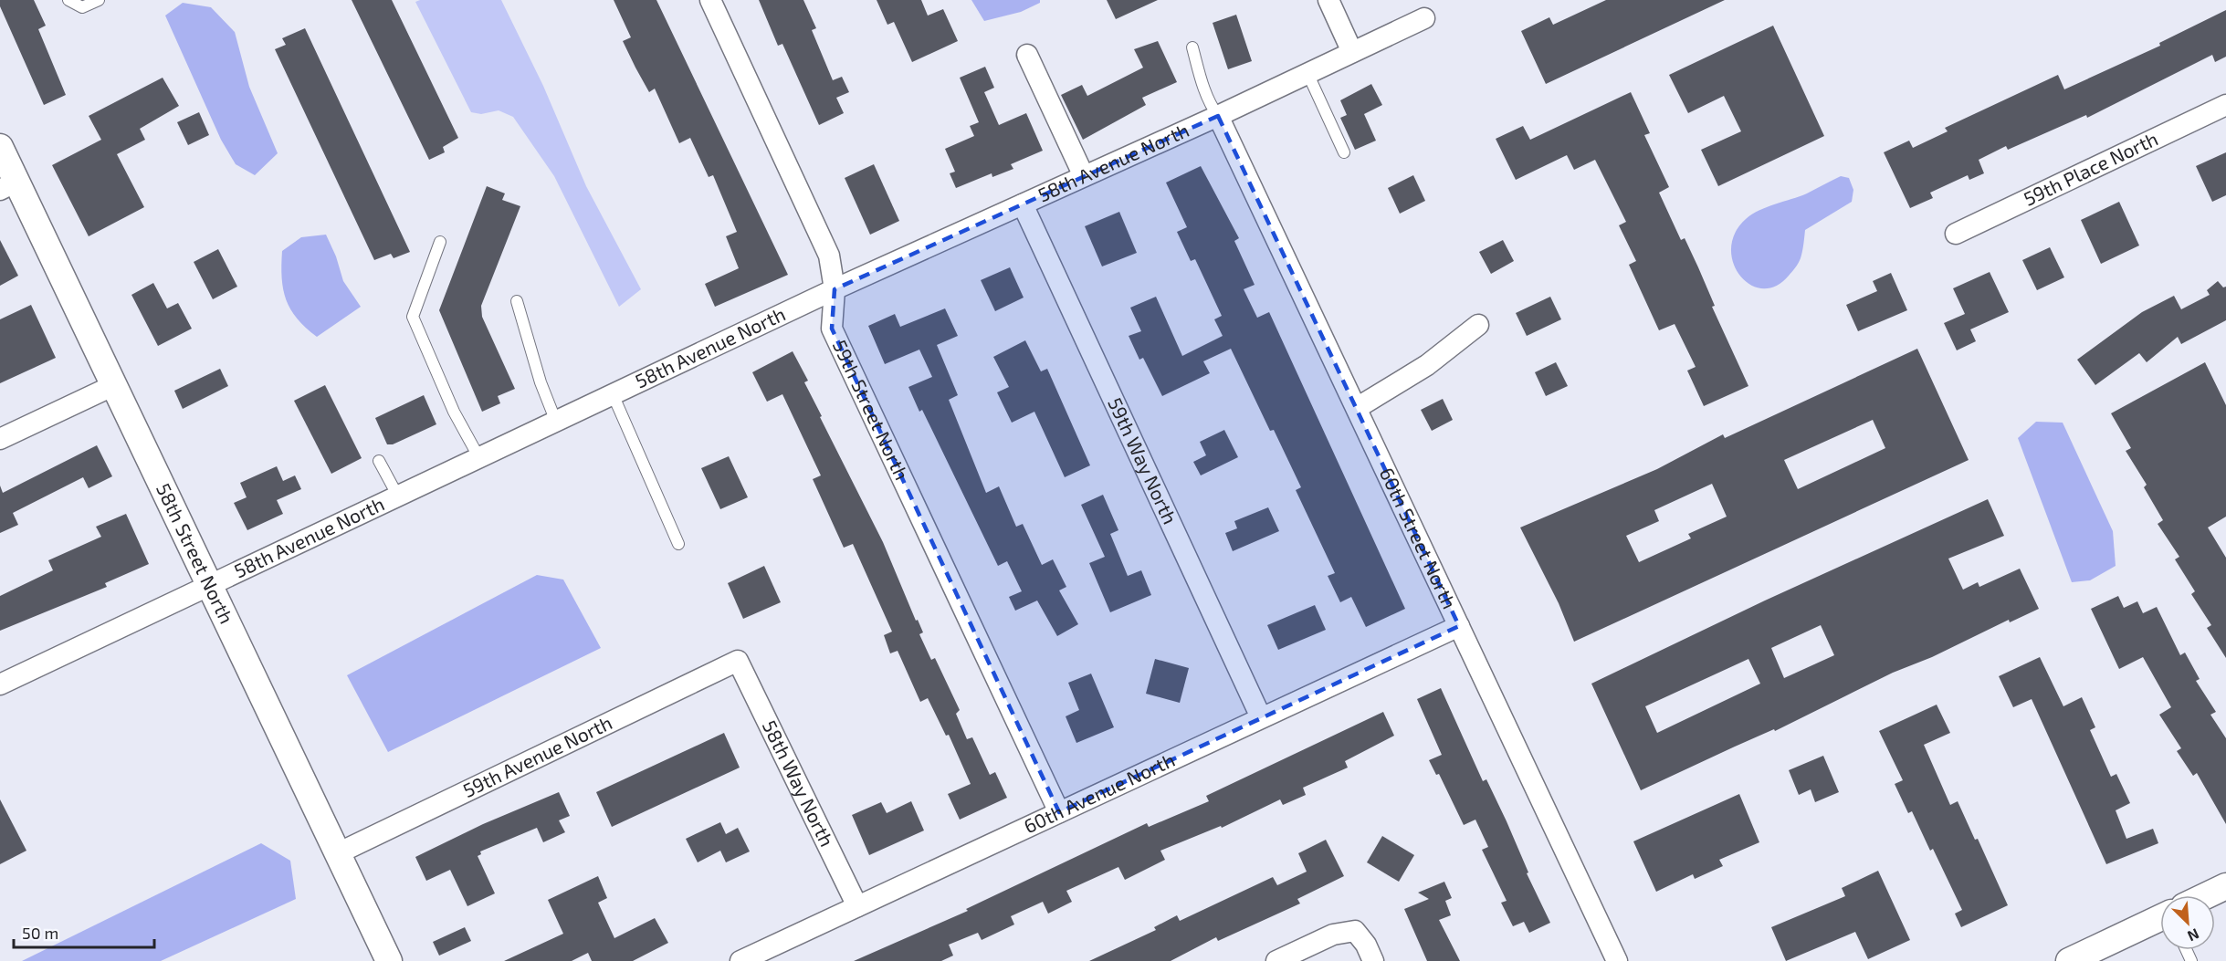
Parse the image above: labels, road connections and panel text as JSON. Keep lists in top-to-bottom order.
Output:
{
  "streets": {
    "street": [
      "58th Avenue North",
      "59th Place North",
      "59th Street North",
      "59th Way North",
      "60th Street North",
      "58th Street North",
      "59th Avenue North",
      "58th Way North",
      "60th Avenue North"
    ]
  },
  "crossings": [
    ["58th Avenue North", "59th Street North"],
    ["58th Avenue North", "59th Way North"],
    ["58th Avenue North", "60th Street North"],
    ["58th Avenue North", "58th Street North"],
    ["59th Street North", "60th Avenue North"],
    ["59th Way North", "60th Avenue North"],
    ["60th Street North", "60th Avenue North"],
    ["58th Street North", "59th Avenue North"],
    ["59th Avenue North", "58th Way North"],
    ["58th Way North", "60th Avenue North"]
  ],
  "scale_bar": "50 m",
  "north": "bottom right"
}
